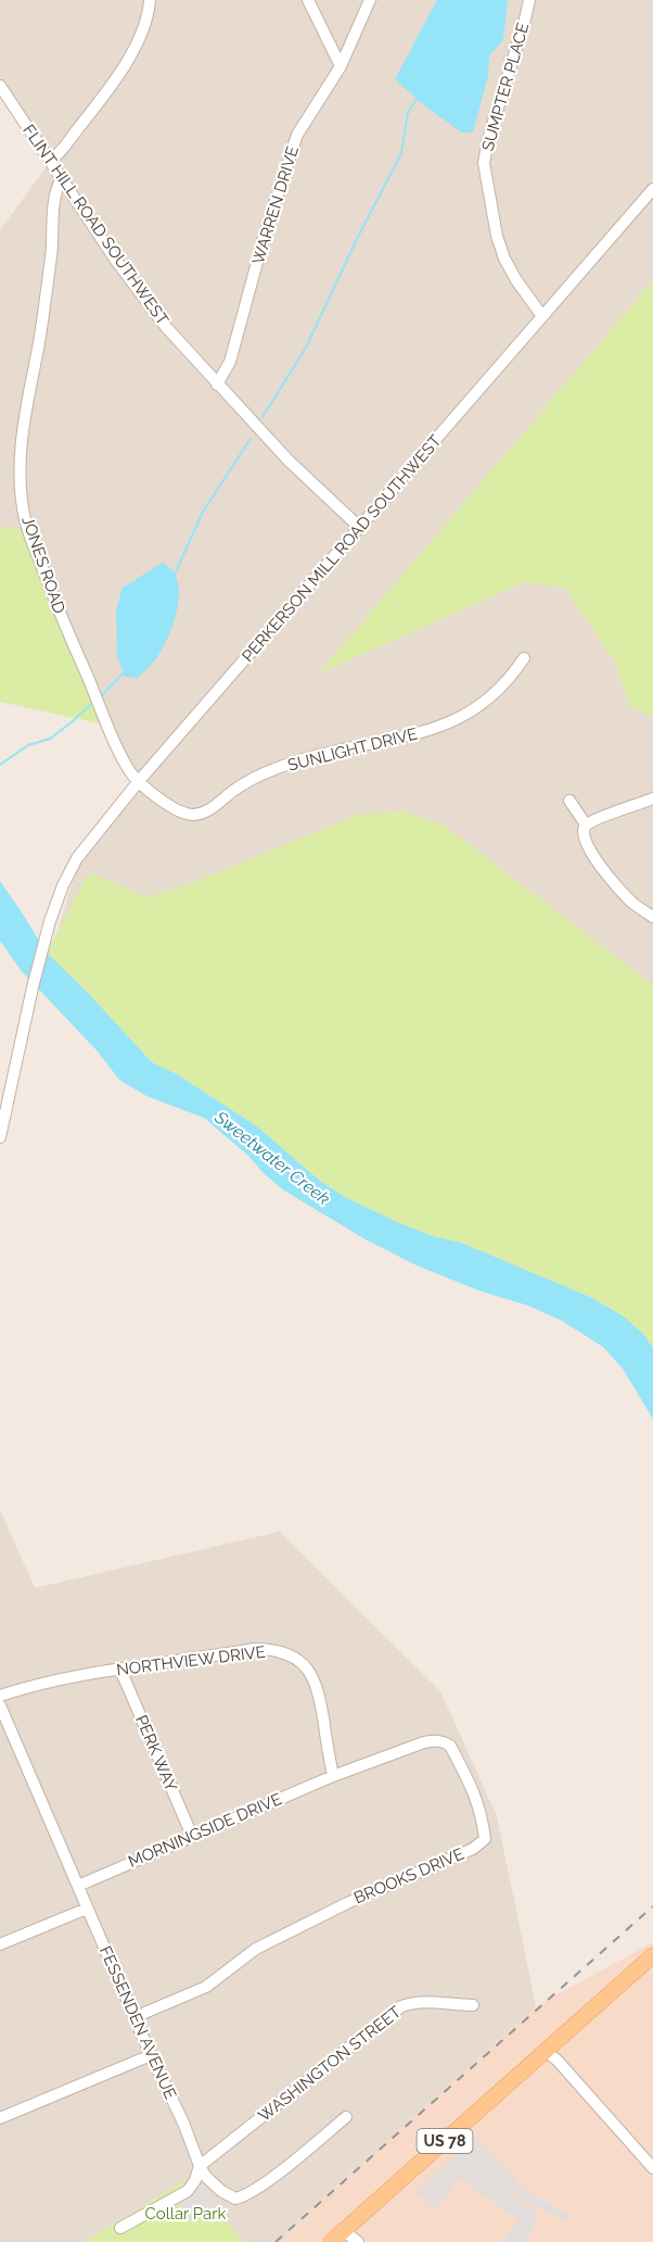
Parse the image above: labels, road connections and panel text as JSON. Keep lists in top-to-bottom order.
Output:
{
  "streets": {
    "main road": ["US 78"],
    "street": [
      "SUMPTER PLACE",
      "WARREN DRIVE",
      "FLINT HILL ROAD SOUTHWEST",
      "PERKERSON MILL ROAD SOUTHWEST",
      "JONES ROAD",
      "SUNLIGHT DRIVE",
      "NORTHVIEW DRIVE",
      "PERK WAY",
      "MORNINGSIDE DRIVE",
      "BROOKS DRIVE",
      "FESSENDEN AVENUE",
      "WASHINGTON STREET"
    ]
  },
  "crossings": [
    ["SUMPTER PLACE", "PERKERSON MILL ROAD SOUTHWEST"],
    ["WARREN DRIVE", "FLINT HILL ROAD SOUTHWEST"],
    ["FLINT HILL ROAD SOUTHWEST", "PERKERSON MILL ROAD SOUTHWEST"],
    ["FLINT HILL ROAD SOUTHWEST", "JONES ROAD"],
    ["PERKERSON MILL ROAD SOUTHWEST", "JONES ROAD"],
    ["PERKERSON MILL ROAD SOUTHWEST", "SUNLIGHT DRIVE"],
    ["JONES ROAD", "SUNLIGHT DRIVE"],
    ["NORTHVIEW DRIVE", "PERK WAY"],
    ["NORTHVIEW DRIVE", "MORNINGSIDE DRIVE"],
    ["NORTHVIEW DRIVE", "BROOKS DRIVE"],
    ["PERK WAY", "MORNINGSIDE DRIVE"],
    ["MORNINGSIDE DRIVE", "BROOKS DRIVE"],
    ["MORNINGSIDE DRIVE", "FESSENDEN AVENUE"],
    ["BROOKS DRIVE", "FESSENDEN AVENUE"],
    ["FESSENDEN AVENUE", "WASHINGTON STREET"]
  ],
  "water": ["Sweetwater Creek"],
  "parks": ["Collar Park"]
}
